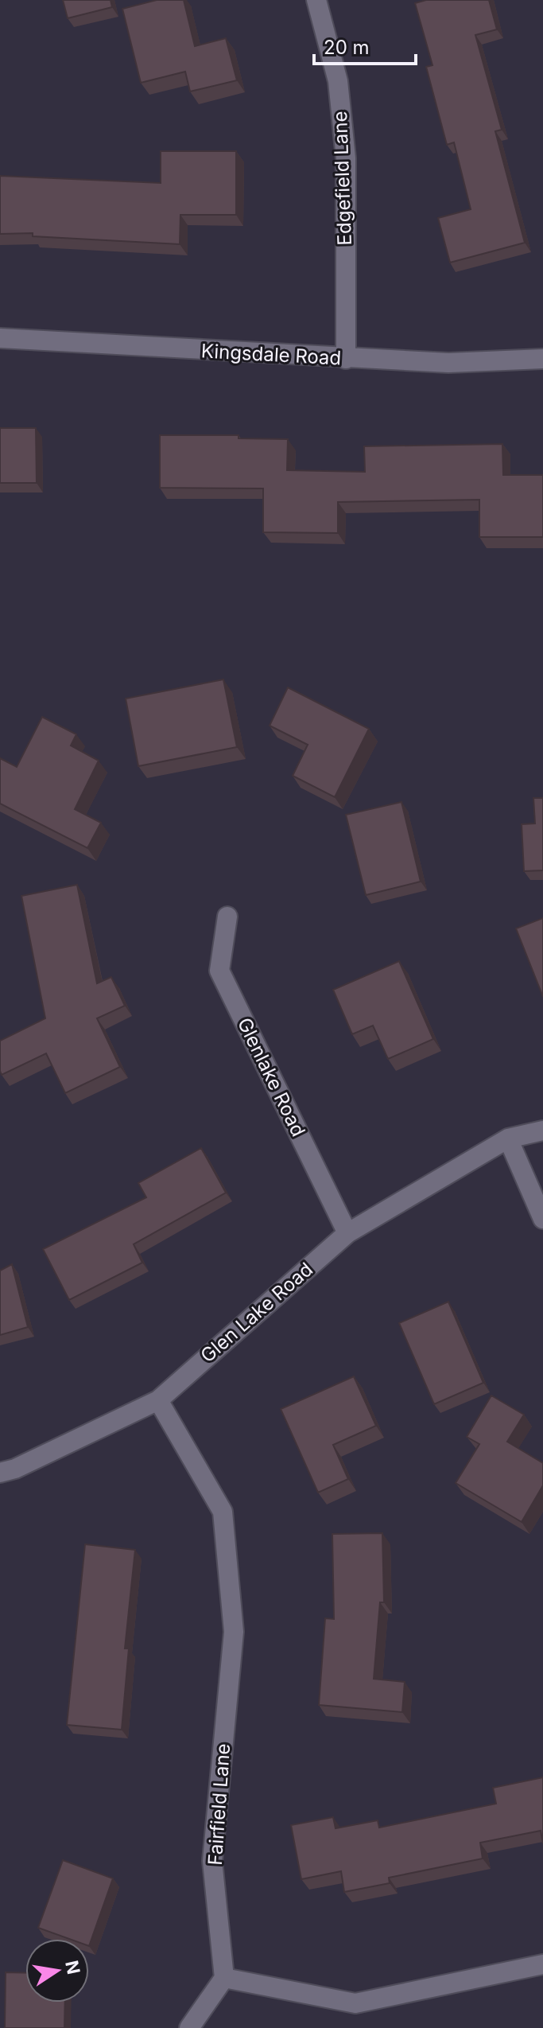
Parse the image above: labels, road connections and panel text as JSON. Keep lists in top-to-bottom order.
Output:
{
  "streets": {
    "street": [
      "Edgefield Lane",
      "Kingsdale Road",
      "Glenlake Road",
      "Glen Lake Road",
      "Fairfield Lane"
    ]
  },
  "crossings": [
    ["Edgefield Lane", "Kingsdale Road"],
    ["Glenlake Road", "Glen Lake Road"],
    ["Glen Lake Road", "Fairfield Lane"]
  ],
  "scale_bar": "20 m",
  "north": "right"
}
